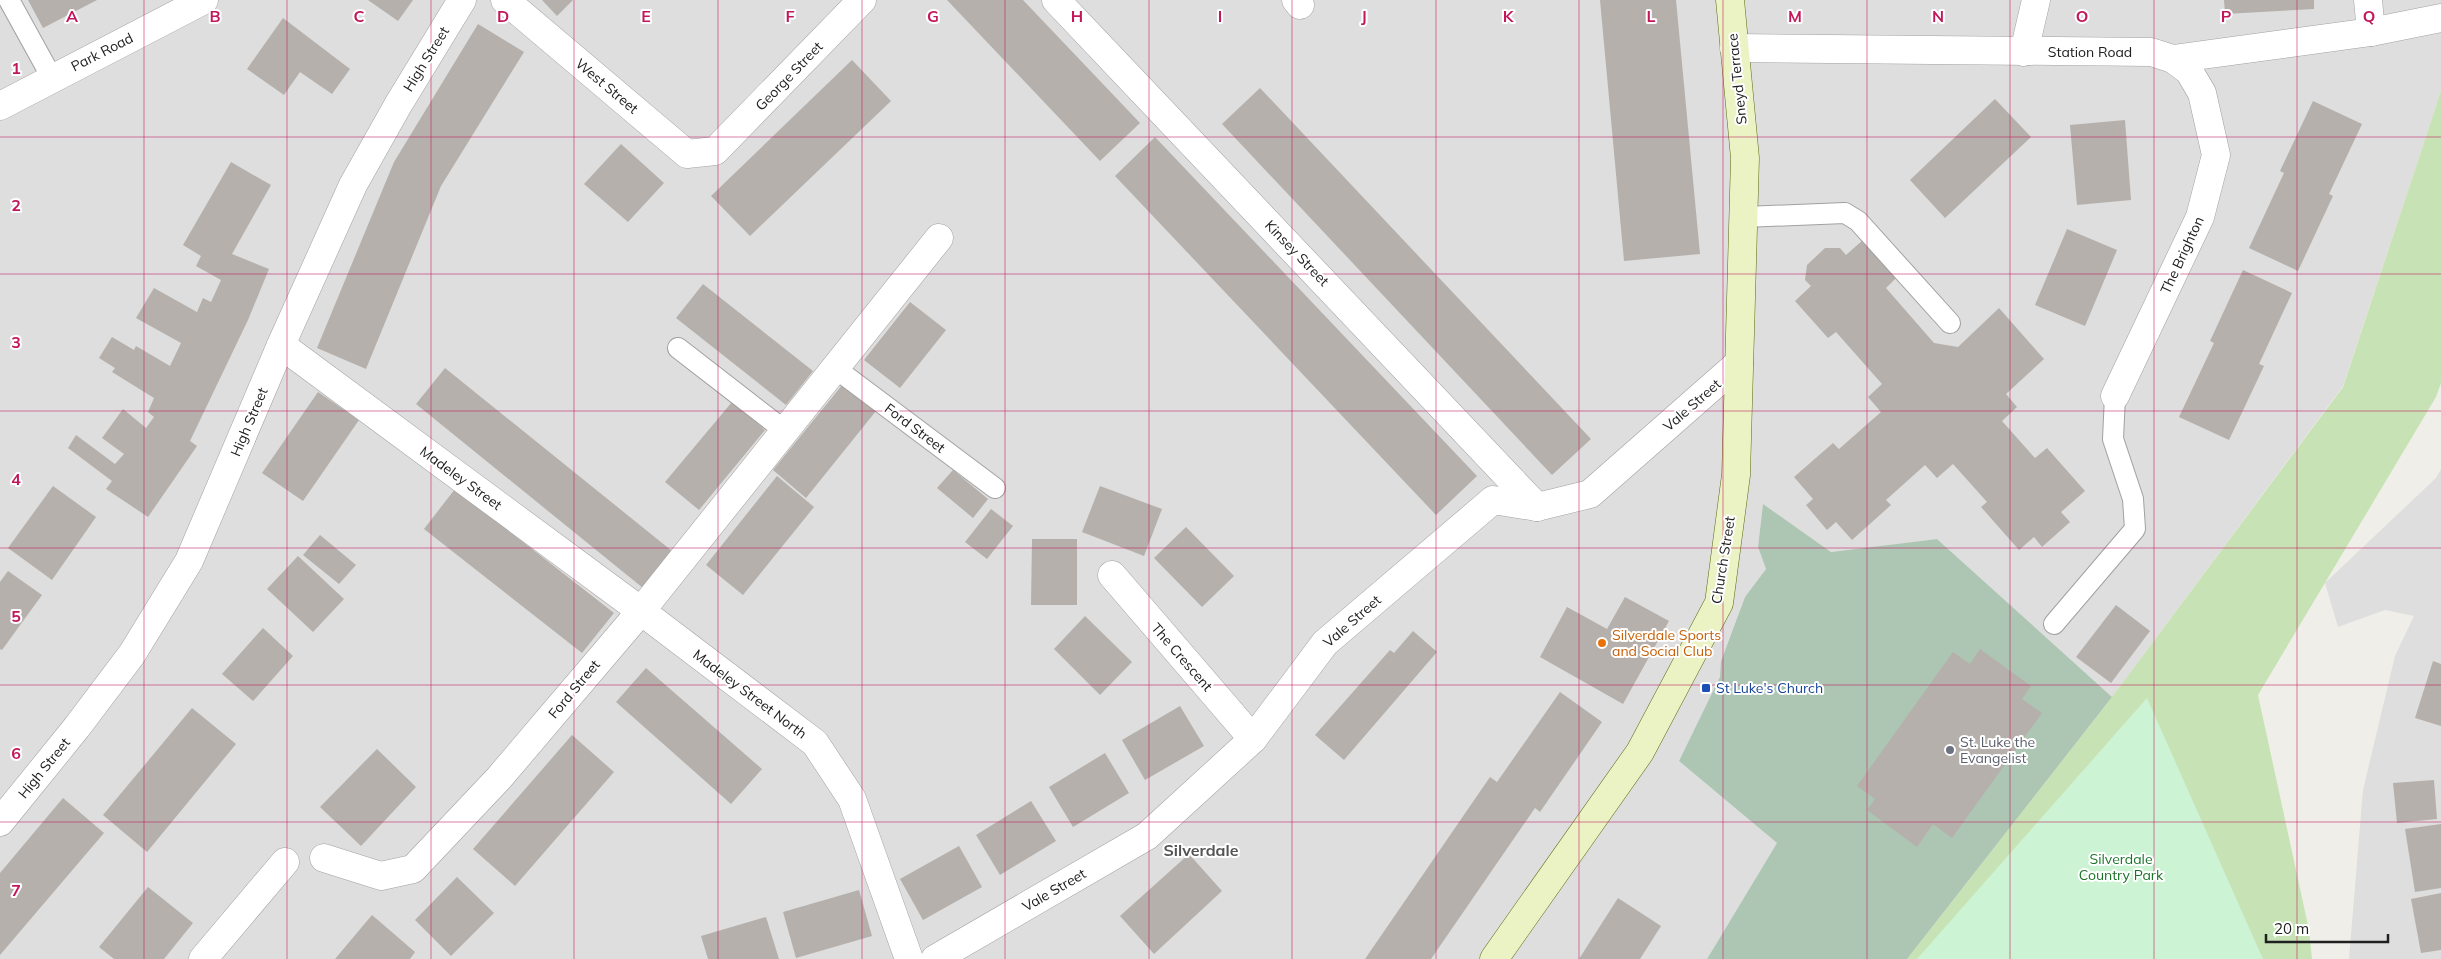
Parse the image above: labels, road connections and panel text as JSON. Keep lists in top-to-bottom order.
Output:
{
  "streets": {
    "main road": ["Sneyd Terrace", "Church Street"],
    "street": [
      "Park Road",
      "Station Road",
      "High Street",
      "George Street",
      "West Street",
      "Kinsey Street",
      "The Brighton",
      "Vale Street",
      "Ford Street",
      "Madeley Street",
      "The Crescent",
      "Madeley Street North"
    ]
  },
  "crossings": [
    ["Station Road", "Sneyd Terrace"],
    ["Station Road", "The Brighton"],
    ["High Street", "Madeley Street"],
    ["George Street", "West Street"],
    ["Sneyd Terrace", "Church Street"],
    ["Kinsey Street", "Vale Street"],
    ["Vale Street", "Church Street"],
    ["Vale Street", "The Crescent"],
    ["Ford Street", "Madeley Street"],
    ["Ford Street", "Madeley Street North"],
    ["Madeley Street", "Madeley Street North"]
  ],
  "districts": ["Silverdale"],
  "parks": ["Silverdale Country Park"],
  "places": {
    "other": ["Silverdale Sports and Social Club", "St. Luke the Evangelist"],
    "transit": ["St Luke's Church"]
  },
  "scale_bar": "20 m",
  "grid": {
    "columns": [
      "A",
      "B",
      "C",
      "D",
      "E",
      "F",
      "G",
      "H",
      "I",
      "J",
      "K",
      "L",
      "M",
      "N",
      "O",
      "P",
      "Q"
    ],
    "rows": [
      "1",
      "2",
      "3",
      "4",
      "5",
      "6",
      "7"
    ]
  }
}
